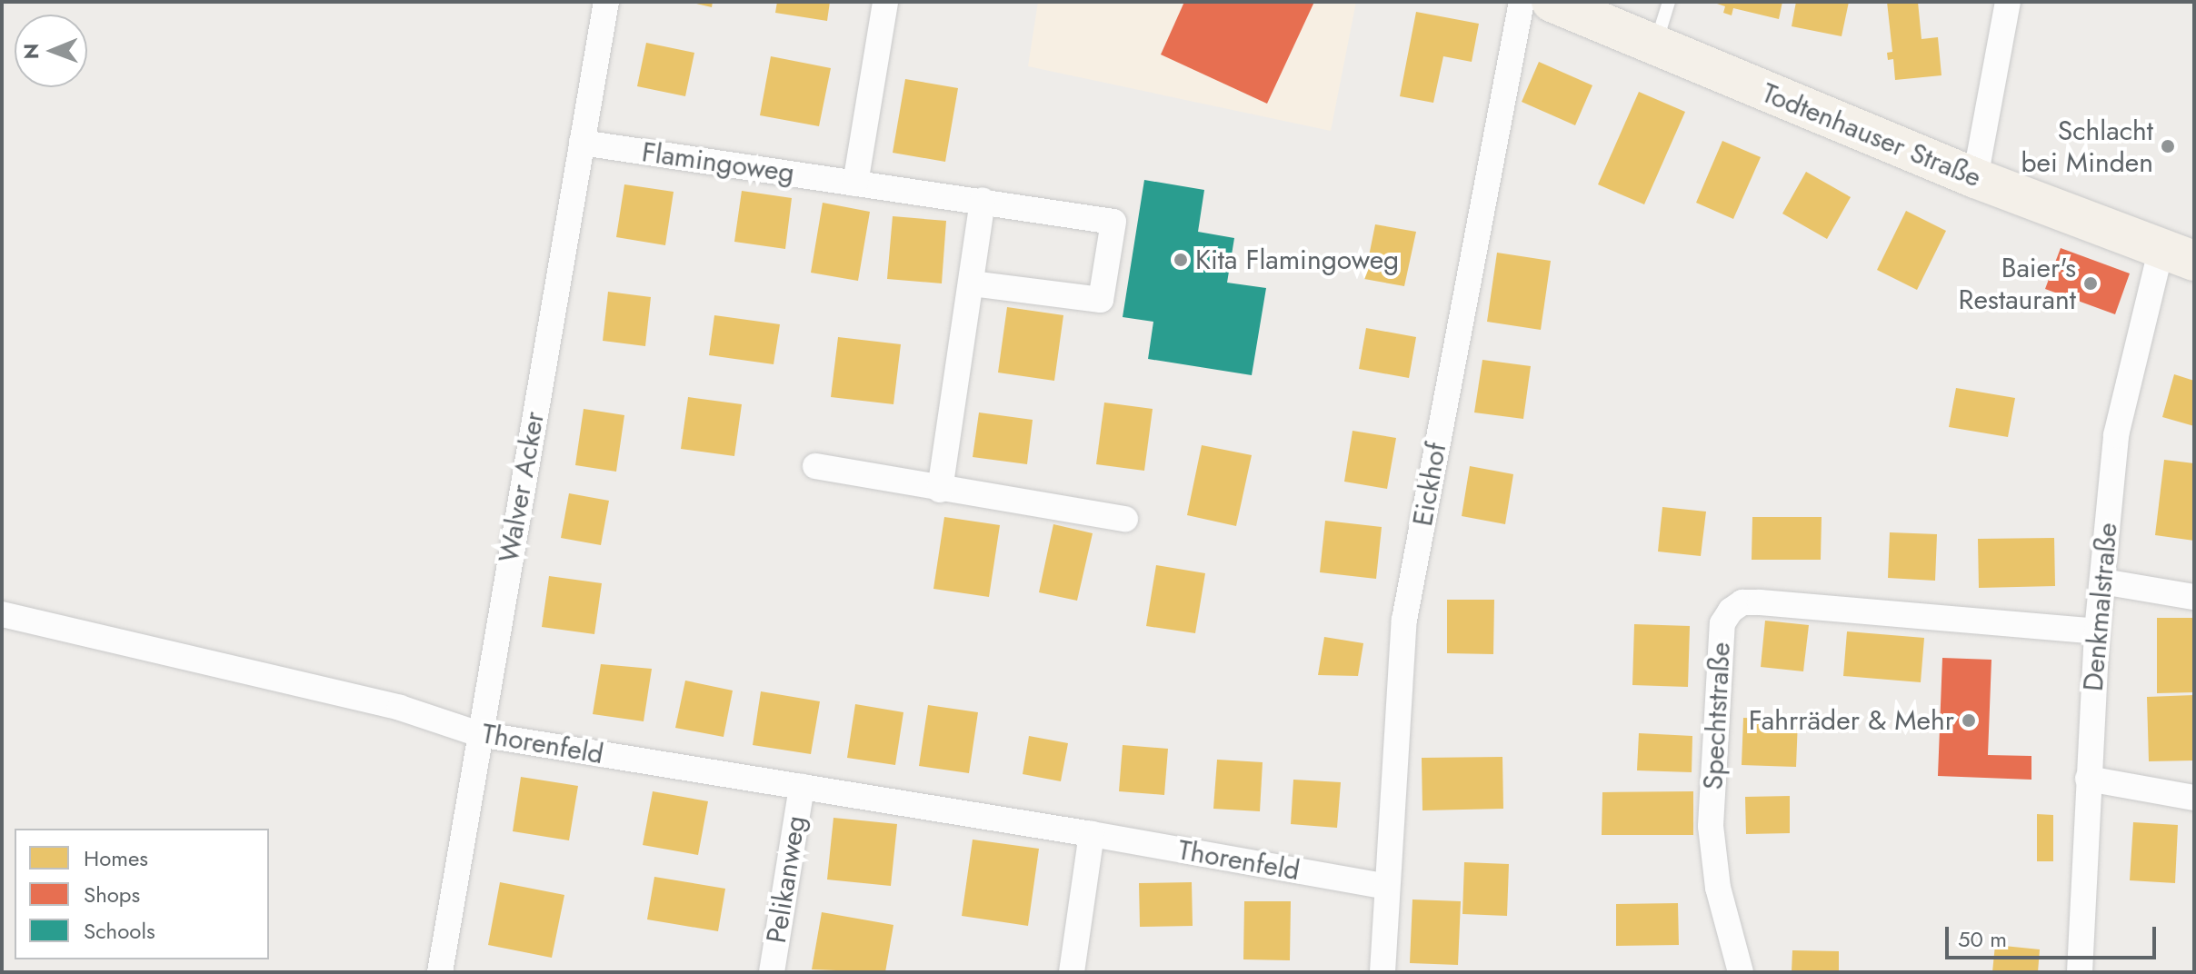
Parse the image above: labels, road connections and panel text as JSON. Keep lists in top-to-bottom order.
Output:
{
  "streets": {
    "main road": ["Todtenhauser Straße"],
    "street": [
      "Flamingoweg",
      "Eickhof",
      "Walver Acker",
      "Denkmalstraße",
      "Spechtstraße",
      "Thorenfeld",
      "Pelikanweg"
    ]
  },
  "crossings": [
    ["Todtenhauser Straße", "Denkmalstraße"],
    ["Flamingoweg", "Walver Acker"],
    ["Eickhof", "Thorenfeld"],
    ["Walver Acker", "Thorenfeld"],
    ["Denkmalstraße", "Spechtstraße"],
    ["Thorenfeld", "Pelikanweg"]
  ],
  "places": [
    "Schlacht bei Minden",
    "Kita Flamingoweg",
    "Baier's Restaurant",
    "Fahrräder & Mehr"
  ],
  "legend": ["Homes", "Shops", "Schools"],
  "scale_bar": "50 m",
  "north": "left"
}
